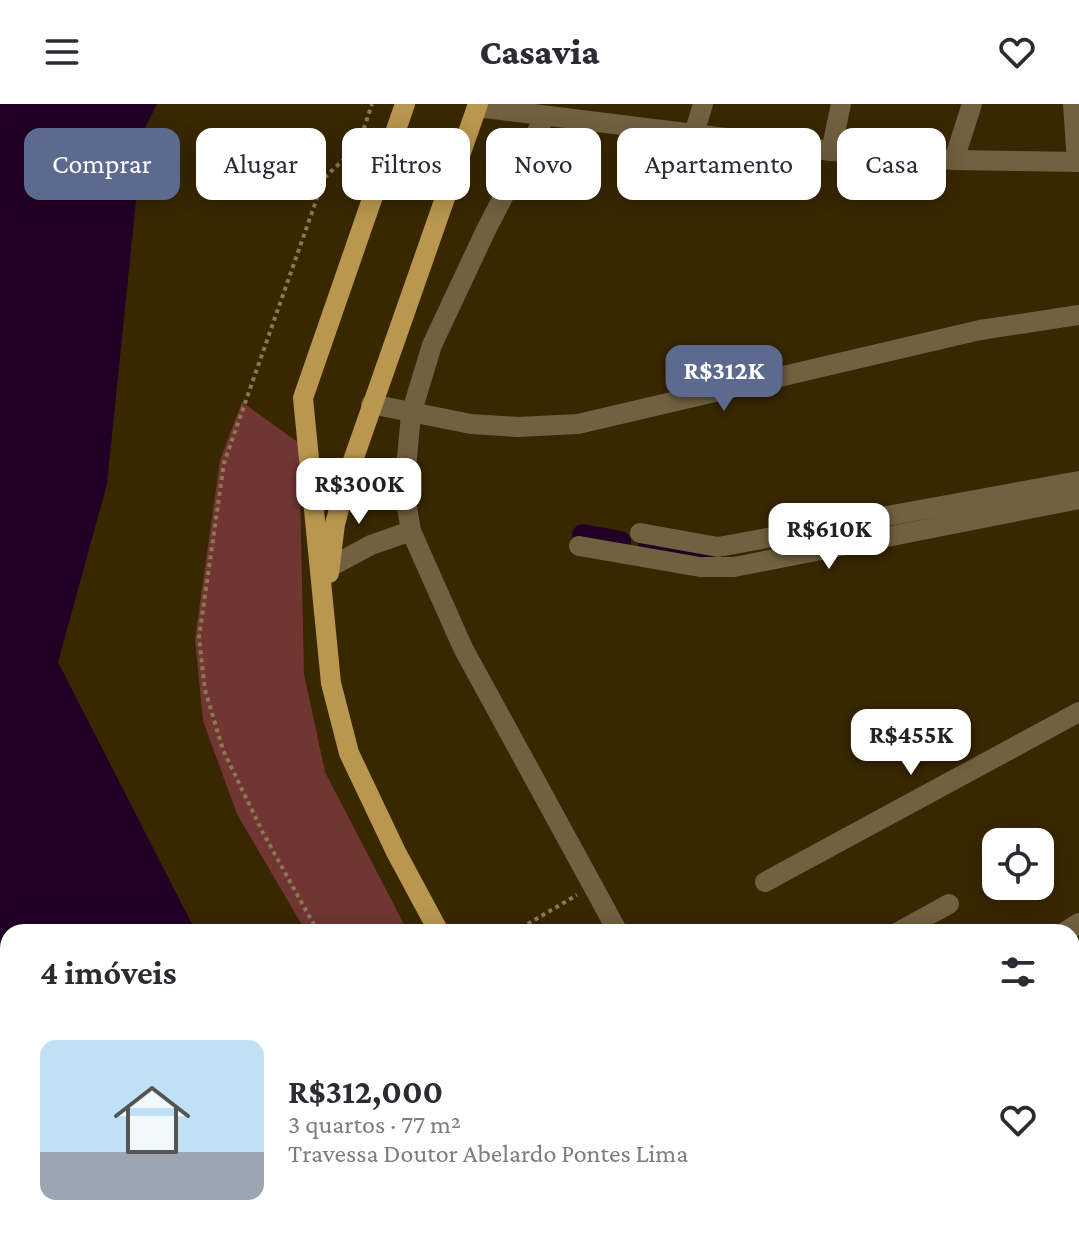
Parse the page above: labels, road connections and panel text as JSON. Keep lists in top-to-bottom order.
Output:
{
  "page": {
    "header": "Casavia",
    "chip": [
      "Comprar",
      "Alugar",
      "Filtros",
      "Novo",
      "Apartamento",
      "Casa"
    ],
    "price": [
      "R$312K",
      "R$300K",
      "R$610K",
      "R$455K"
    ],
    "heading": "4 imóveis",
    "list": [
      {
        "name": "R$312,000",
        "note": "3 quartos · 77 m² · Travessa Doutor Abelardo Pontes Lima"
      }
    ]
  }
}
